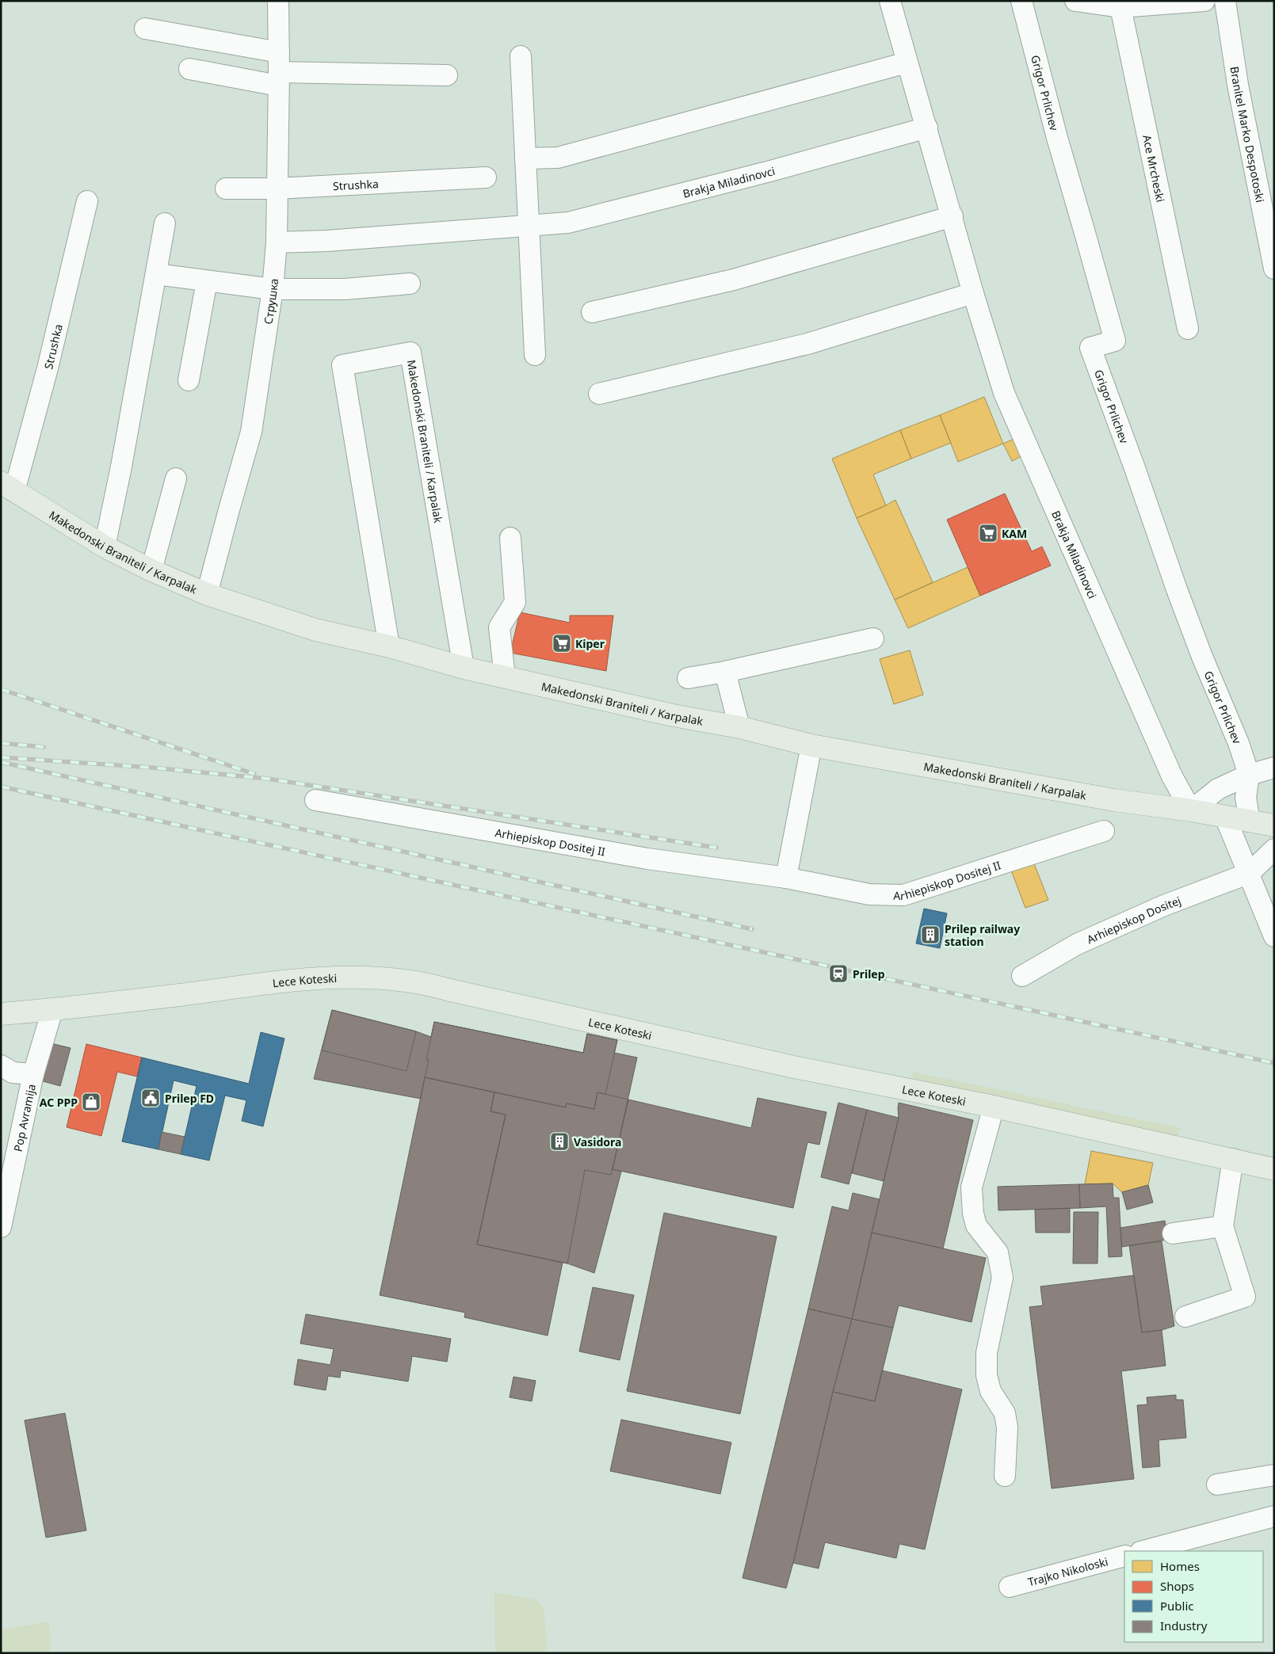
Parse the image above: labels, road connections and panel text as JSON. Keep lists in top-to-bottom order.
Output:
{
  "streets": {
    "main road": ["Makedonski Braniteli / Karpalak", "Lece Koteski"],
    "street": [
      "Grigor Prlichev",
      "Branitel Marko Despotoski",
      "Ace Mrcheski",
      "Brakja Miladinovci",
      "Strushka",
      "Струшка",
      "Arhiepiskop Dositej II",
      "Arhiepiskop Dositej",
      "Pop Avramija",
      "Trajko Nikoloski"
    ]
  },
  "crossings": [
    ["Grigor Prlichev", "Makedonski Braniteli / Karpalak"],
    ["Brakja Miladinovci", "Makedonski Braniteli / Karpalak"],
    ["Strushka", "Струшка"],
    ["Strushka", "Makedonski Braniteli / Karpalak"],
    ["Струшка", "Makedonski Braniteli / Karpalak"],
    ["Lece Koteski", "Pop Avramija"]
  ],
  "places": {
    "supermarket": ["KAM", "Kiper"],
    "building": ["Prilep railway station", "Vasidora"],
    "station": ["Prilep"],
    "public building": ["Prilep FD"],
    "shop": ["АС РРР"]
  },
  "legend": [
    "Homes",
    "Shops",
    "Public",
    "Industry"
  ]
}
